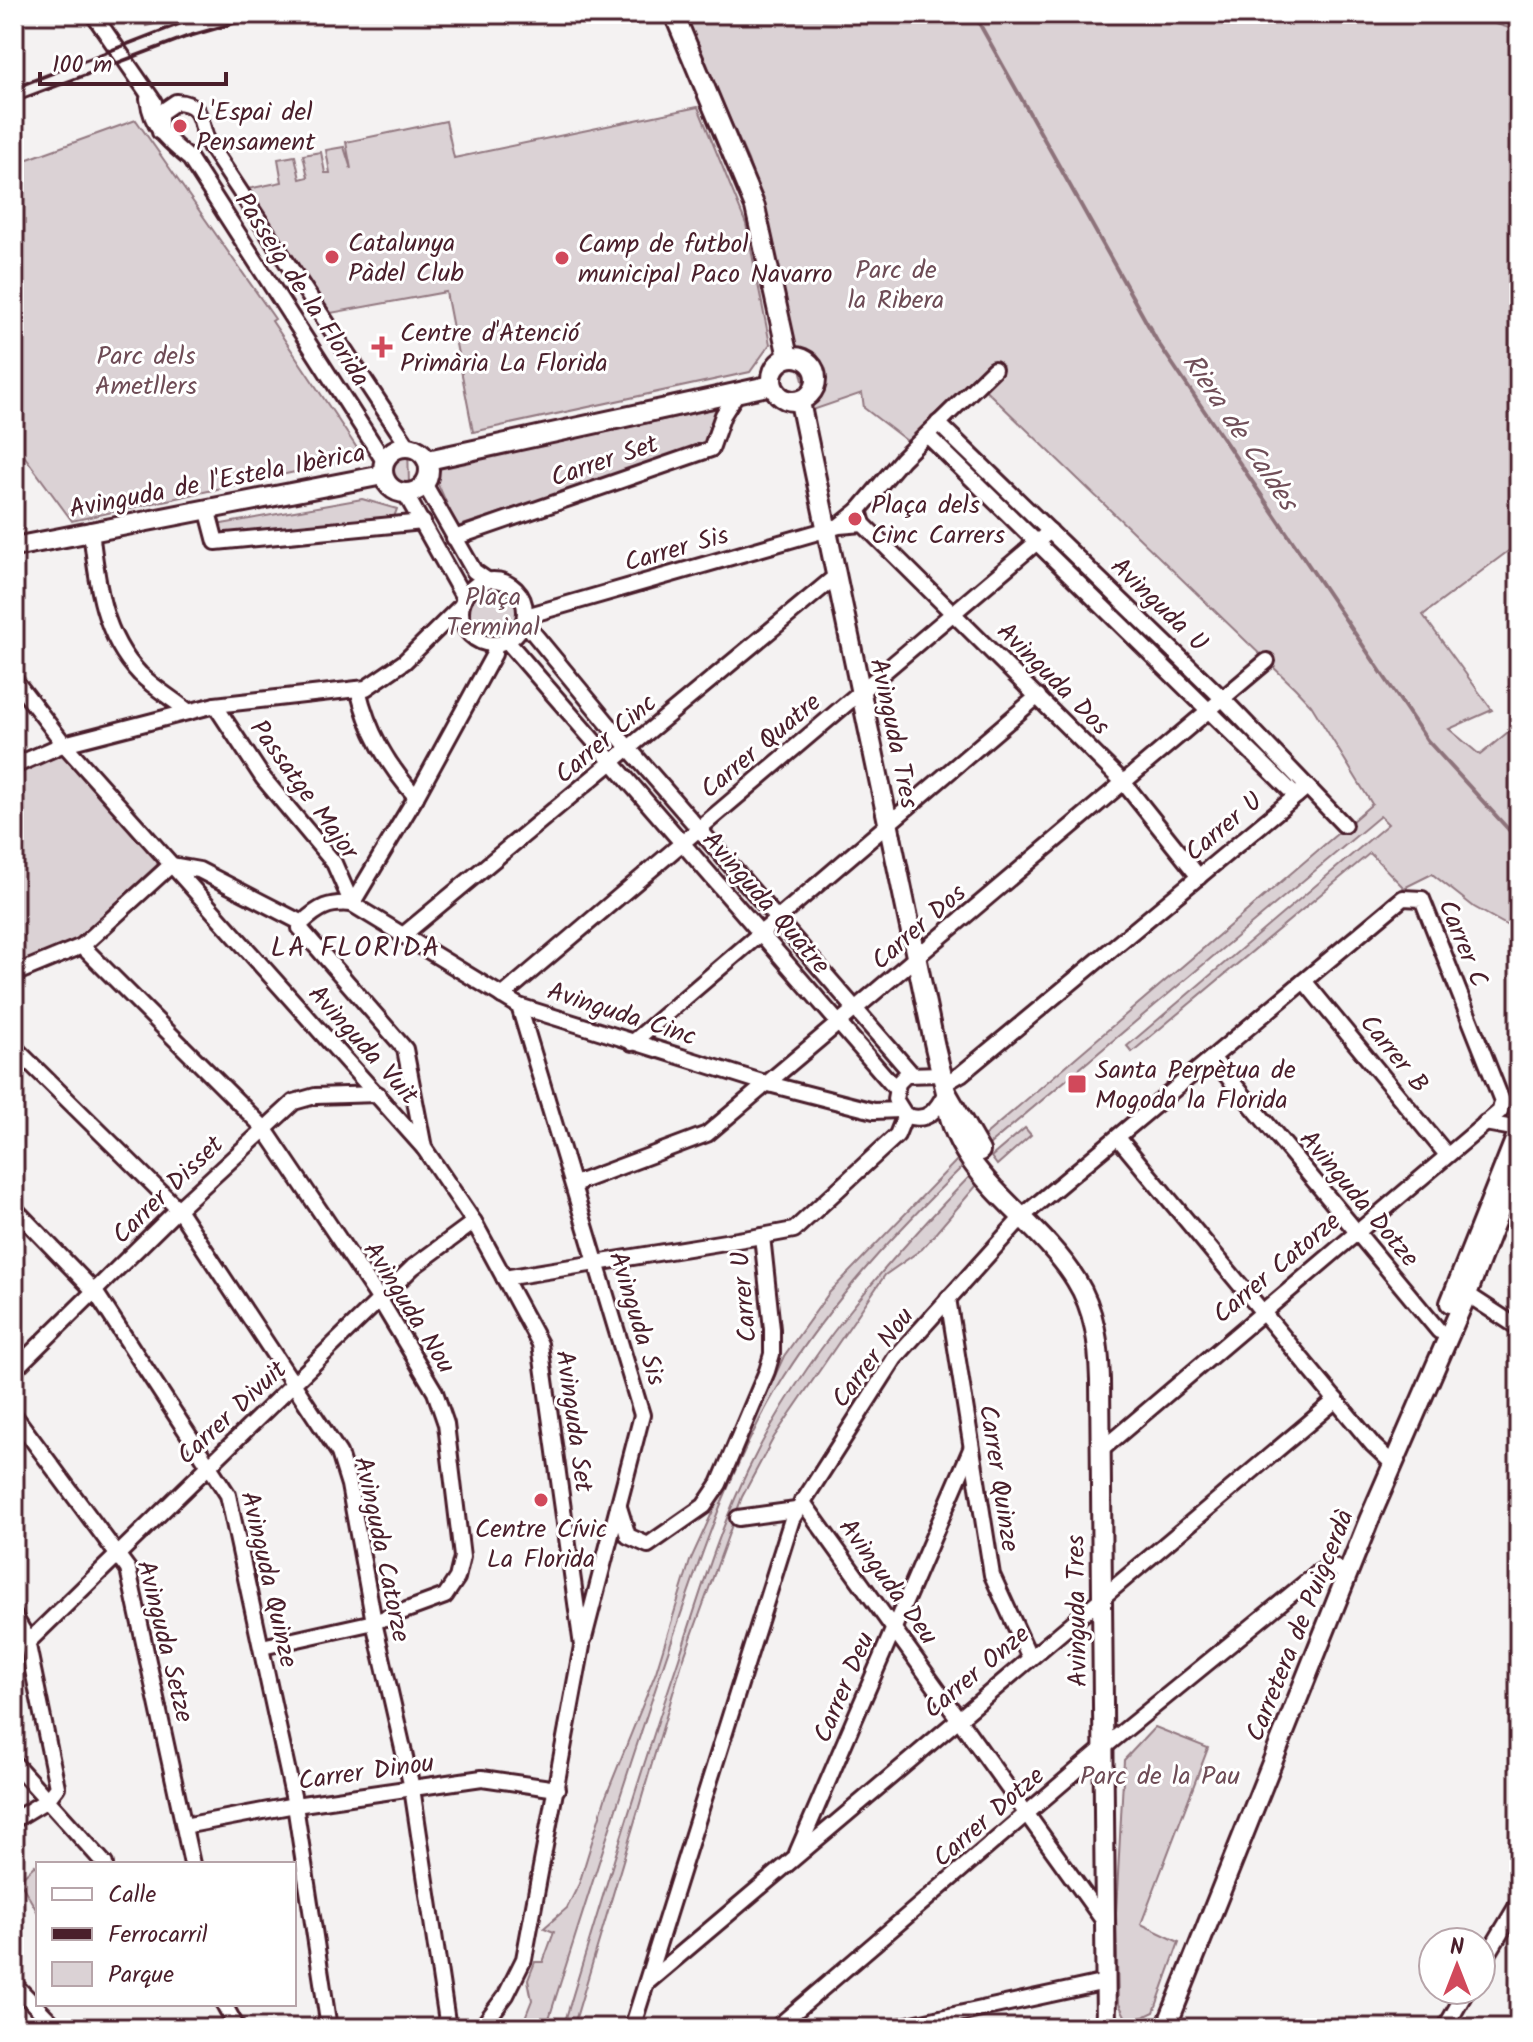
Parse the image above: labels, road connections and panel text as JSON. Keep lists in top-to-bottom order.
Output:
{
  "streets": {
    "main road": ["Avinguda de l'Estela Ibèrica", "Avinguda Tres", "Carretera de Puigcerdà"],
    "street": [
      "Passeig de la Florida",
      "Carrer Set",
      "Carrer Sis",
      "Avinguda U",
      "Avinguda Dos",
      "Carrer Cinc",
      "Carrer Quatre",
      "Passatge Major",
      "Carrer U",
      "Avinguda Quatre",
      "Carrer Dos",
      "Carrer C",
      "Avinguda Cinc",
      "Avinguda Vuit",
      "Carrer B",
      "Carrer Disset",
      "Avinguda Dotze",
      "Carrer Catorze",
      "Avinguda Nou",
      "Avinguda Sis",
      "Carrer Nou",
      "Carrer Divuit",
      "Avinguda Set",
      "Carrer Quinze",
      "Avinguda Catorze",
      "Avinguda Quinze",
      "Avinguda Deu",
      "Avinguda Setze",
      "Carrer Onze",
      "Carrer Deu",
      "Carrer Dinou",
      "Carrer Dotze"
    ]
  },
  "crossings": [
    ["Passeig de la Florida", "Avinguda de l'Estela Ibèrica"],
    ["Carrer Sis", "Avinguda Dos"],
    ["Carrer Sis", "Avinguda Tres"],
    ["Carrer Sis", "Avinguda Quatre"],
    ["Avinguda U", "Carrer Quatre"],
    ["Avinguda U", "Carrer U"],
    ["Avinguda U", "Carrer Dos"],
    ["Avinguda Dos", "Carrer Quatre"],
    ["Avinguda Dos", "Carrer U"],
    ["Avinguda Dos", "Carrer Dos"],
    ["Avinguda Tres", "Carrer Cinc"],
    ["Avinguda Tres", "Carrer Quatre"],
    ["Avinguda Tres", "Carrer U"],
    ["Avinguda Tres", "Carrer Dos"],
    ["Avinguda Tres", "Carrer Catorze"],
    ["Avinguda Tres", "Carrer Nou"],
    ["Avinguda Tres", "Avinguda Deu"],
    ["Avinguda Tres", "Carrer Onze"],
    ["Avinguda Tres", "Carrer Dotze"],
    ["Carrer Cinc", "Avinguda Quatre"],
    ["Carrer Cinc", "Avinguda Cinc"],
    ["Carrer Quatre", "Avinguda Quatre"],
    ["Carrer Quatre", "Avinguda Cinc"],
    ["Passatge Major", "Avinguda Cinc"],
    ["Carrer U", "Avinguda Cinc"],
    ["Carrer U", "Avinguda Sis"],
    ["Avinguda Quatre", "Carrer Dos"],
    ["Carrer Dos", "Avinguda Cinc"],
    ["Carrer Dos", "Avinguda Sis"],
    ["Carrer C", "Carrer Catorze"],
    ["Carrer C", "Carrer Nou"],
    ["Avinguda Cinc", "Avinguda Sis"],
    ["Avinguda Vuit", "Carrer Disset"],
    ["Avinguda Vuit", "Avinguda Set"],
    ["Carrer B", "Carrer Catorze"],
    ["Carrer B", "Carrer Nou"],
    ["Carrer Disset", "Avinguda Nou"],
    ["Carrer Disset", "Avinguda Catorze"],
    ["Carrer Disset", "Avinguda Quinze"],
    ["Avinguda Dotze", "Carrer Catorze"],
    ["Avinguda Dotze", "Carrer Nou"],
    ["Avinguda Dotze", "Carretera de Puigcerdà"],
    ["Avinguda Nou", "Carrer Divuit"],
    ["Avinguda Nou", "Avinguda Catorze"],
    ["Avinguda Nou", "Avinguda Quinze"],
    ["Avinguda Sis", "Avinguda Set"],
    ["Carrer Nou", "Carrer Quinze"],
    ["Carrer Nou", "Avinguda Deu"],
    ["Carrer Nou", "Carrer Onze"],
    ["Carrer Divuit", "Avinguda Set"],
    ["Carrer Divuit", "Avinguda Catorze"],
    ["Carrer Divuit", "Avinguda Quinze"],
    ["Carrer Divuit", "Avinguda Setze"],
    ["Avinguda Set", "Carrer Dinou"],
    ["Carrer Quinze", "Carrer Onze"],
    ["Carrer Quinze", "Carrer Deu"],
    ["Avinguda Catorze", "Carrer Dinou"],
    ["Avinguda Quinze", "Carrer Dinou"],
    ["Avinguda Deu", "Carrer Onze"],
    ["Avinguda Deu", "Carrer Deu"],
    ["Avinguda Deu", "Carrer Dotze"],
    ["Carretera de Puigcerdà", "Carrer Dotze"],
    ["Avinguda Setze", "Carrer Dinou"],
    ["Carrer Onze", "Carrer Deu"]
  ],
  "districts": ["LA FLORIDA"],
  "water": ["Riera de Caldes"],
  "parks": [
    "Parc de la Ribera",
    "Parc dels Ametllers",
    "Plaça Terminal",
    "Parc de la Pau"
  ],
  "places": {
    "other": [
      "L'Espai del Pensament",
      "Catalunya Pàdel Club",
      "Camp de futbol municipal Paco Navarro",
      "Plaça dels Cinc Carrers",
      "Centre Cívic La Florida"
    ],
    "health": ["Centre d'Atenció Primària La Florida"],
    "transit": ["Santa Perpètua de Mogoda la Florida"]
  },
  "legend": ["Calle", "Ferrocarril", "Parque"],
  "scale_bar": "100 m",
  "north": "top"
}
